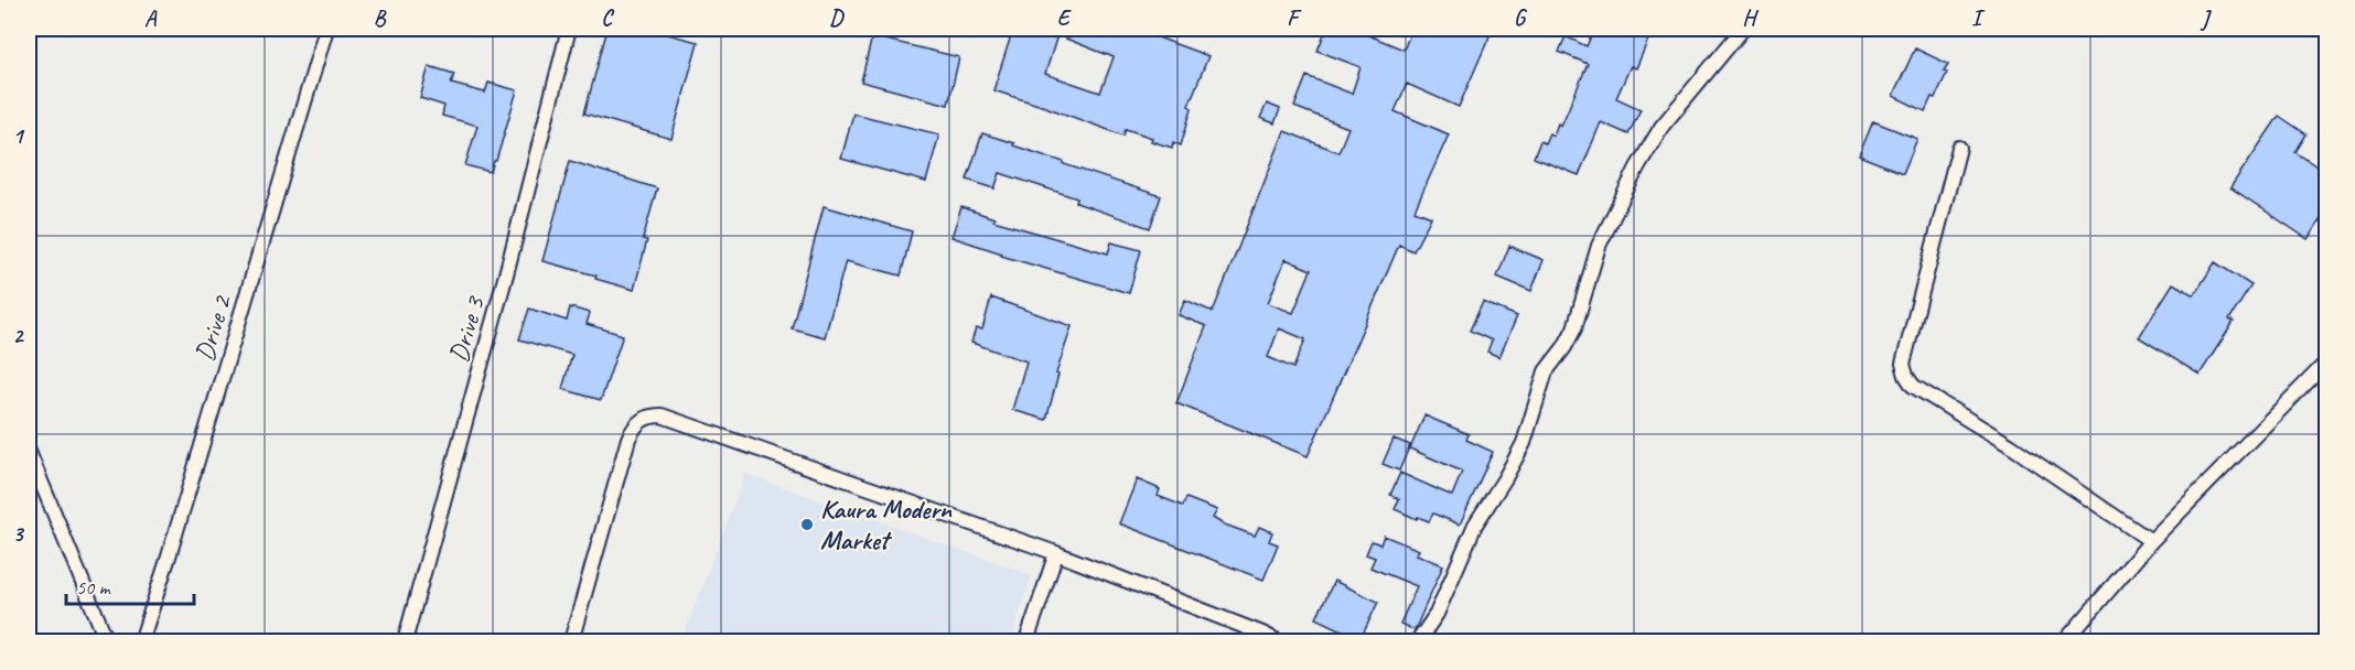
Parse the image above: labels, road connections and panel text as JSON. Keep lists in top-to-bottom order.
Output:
{
  "streets": {
    "street": ["Drive 2", "Drive 3"]
  },
  "places": ["Kaura Modern Market"],
  "scale_bar": "50 m",
  "grid": {
    "columns": [
      "A",
      "B",
      "C",
      "D",
      "E",
      "F",
      "G",
      "H",
      "I",
      "J"
    ],
    "rows": ["1", "2", "3"]
  }
}
